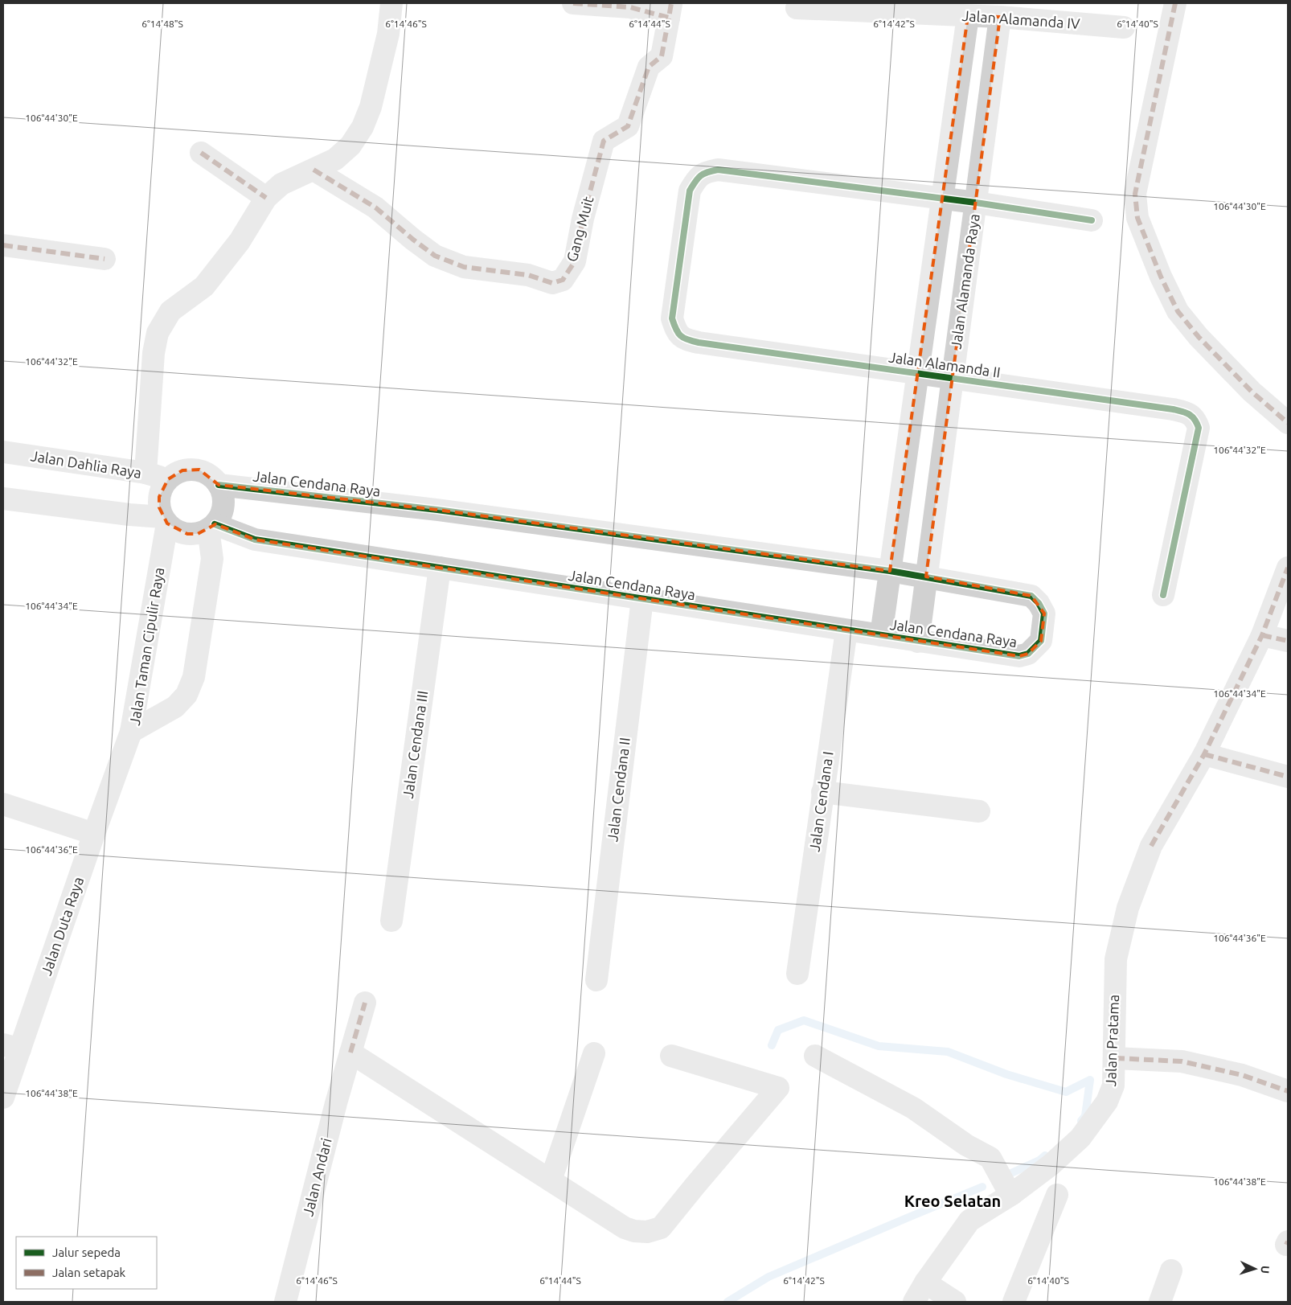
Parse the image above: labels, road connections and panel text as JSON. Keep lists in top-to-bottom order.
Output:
{
  "streets": {
    "street": [
      "Jalan Alamanda IV",
      "Gang Muit",
      "Jalan Alamanda Raya",
      "Jalan Alamanda II",
      "Jalan Dahlia Raya",
      "Jalan Cendana Raya",
      "Jalan Taman Cipulir Raya",
      "Jalan Cendana III",
      "Jalan Cendana II",
      "Jalan Cendana I",
      "Jalan Duta Raya",
      "Jalan Pratama",
      "Jalan Andari"
    ]
  },
  "crossings": [
    ["Jalan Alamanda IV", "Jalan Alamanda Raya"],
    ["Jalan Alamanda Raya", "Jalan Alamanda II"],
    ["Jalan Alamanda Raya", "Jalan Cendana Raya"],
    ["Jalan Dahlia Raya", "Jalan Cendana Raya"],
    ["Jalan Dahlia Raya", "Jalan Taman Cipulir Raya"],
    ["Jalan Cendana Raya", "Jalan Taman Cipulir Raya"],
    ["Jalan Cendana Raya", "Jalan Cendana III"],
    ["Jalan Cendana Raya", "Jalan Cendana II"],
    ["Jalan Cendana Raya", "Jalan Cendana I"],
    ["Jalan Taman Cipulir Raya", "Jalan Duta Raya"]
  ],
  "districts": ["Kreo Selatan"],
  "legend": ["Jalur sepeda", "Jalan setapak"],
  "north": "right",
  "coordinates": [
    "6°14'48\"S",
    "6°14'46\"S",
    "6°14'44\"S",
    "6°14'42\"S",
    "6°14'40\"S",
    "106°44'30\"E",
    "106°44'32\"E",
    "106°44'34\"E",
    "106°44'36\"E",
    "106°44'38\"E"
  ]
}
